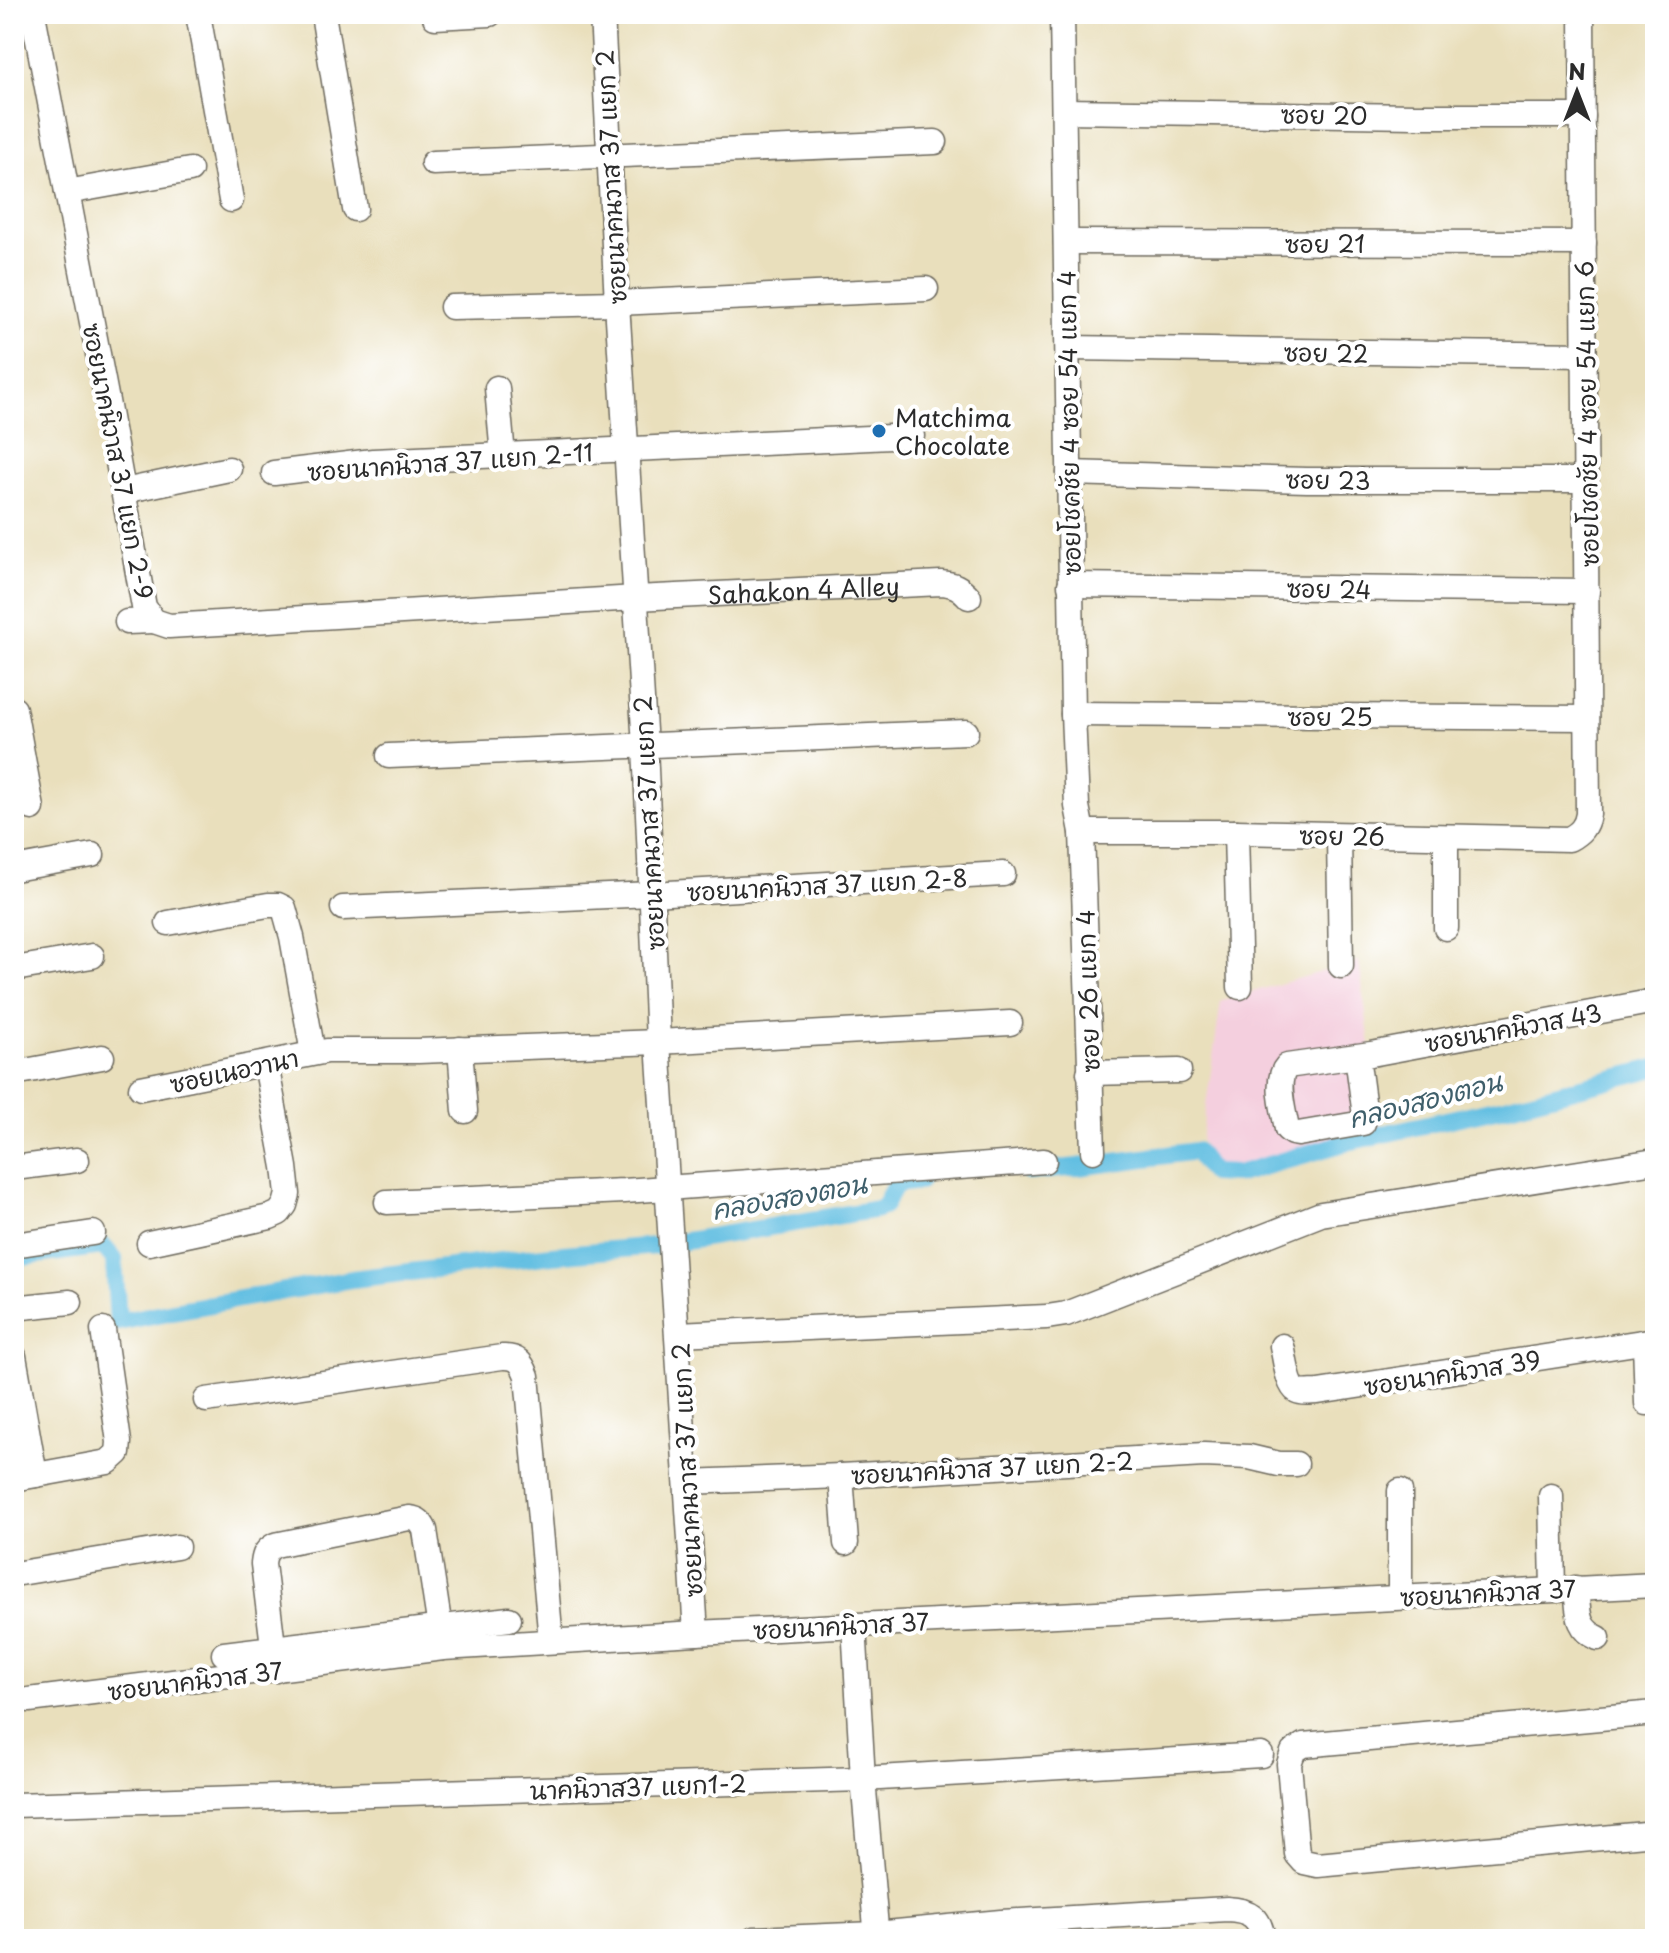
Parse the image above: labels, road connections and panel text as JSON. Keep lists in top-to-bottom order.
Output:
{
  "streets": {
    "street": [
      "ซอย 20",
      "ซอยนาคนวาส 37 แยก 2",
      "ซอย 21",
      "ซอย 22",
      "ซอยโชคชัย 4 ซอย 54 แยก 6",
      "ซอยโชคชัย 4 ซอย 54 แยก 4",
      "ซอยนาคนิวาส 37 แยก 2-9",
      "ซอยนาคนิวาส 37 แยก 2-11",
      "ซอย 23",
      "ซอย 24",
      "Sahakon 4 Alley",
      "ซอย 25",
      "ซอย 26",
      "ซอยนาคนิวาส 37 แยก 2-8",
      "ซอย 26 แยก 4",
      "ซอยนาคนิวาส 43",
      "ซอยเนอวานา",
      "ซอยนาคนิวาส 39",
      "ซอยนาคนิวาส 37 แยก 2-2",
      "ซอยนาคนิวาส 37",
      "นาคนิวาส37 แยก1-2"
    ]
  },
  "crossings": [
    ["ซอย 20", "ซอยโชคชัย 4 ซอย 54 แยก 6"],
    ["ซอย 20", "ซอยโชคชัย 4 ซอย 54 แยก 4"],
    ["ซอยนาคนวาส 37 แยก 2", "ซอยนาคนิวาส 37 แยก 2-9"],
    ["ซอยนาคนวาส 37 แยก 2", "ซอยนาคนิวาส 37 แยก 2-11"],
    ["ซอยนาคนวาส 37 แยก 2", "Sahakon 4 Alley"],
    ["ซอยนาคนวาส 37 แยก 2", "ซอยนาคนิวาส 37 แยก 2-8"],
    ["ซอยนาคนวาส 37 แยก 2", "ซอยเนอวานา"],
    ["ซอยนาคนวาส 37 แยก 2", "ซอยนาคนิวาส 37 แยก 2-2"],
    ["ซอยนาคนวาส 37 แยก 2", "ซอยนาคนิวาส 37"],
    ["ซอย 21", "ซอยโชคชัย 4 ซอย 54 แยก 6"],
    ["ซอย 21", "ซอยโชคชัย 4 ซอย 54 แยก 4"],
    ["ซอย 22", "ซอยโชคชัย 4 ซอย 54 แยก 6"],
    ["ซอย 22", "ซอยโชคชัย 4 ซอย 54 แยก 4"],
    ["ซอยโชคชัย 4 ซอย 54 แยก 6", "ซอย 23"],
    ["ซอยโชคชัย 4 ซอย 54 แยก 6", "ซอย 24"],
    ["ซอยโชคชัย 4 ซอย 54 แยก 6", "ซอย 25"],
    ["ซอยโชคชัย 4 ซอย 54 แยก 6", "ซอย 26"],
    ["ซอยโชคชัย 4 ซอย 54 แยก 4", "ซอย 23"],
    ["ซอยโชคชัย 4 ซอย 54 แยก 4", "ซอย 24"],
    ["ซอยโชคชัย 4 ซอย 54 แยก 4", "ซอย 25"],
    ["ซอยโชคชัย 4 ซอย 54 แยก 4", "ซอย 26"],
    ["ซอยโชคชัย 4 ซอย 54 แยก 4", "ซอย 26 แยก 4"],
    ["ซอยนาคนิวาส 37 แยก 2-9", "Sahakon 4 Alley"],
    ["ซอย 26", "ซอย 26 แยก 4"]
  ],
  "water": ["คลองสองตอน"],
  "places": ["Matchima Chocolate"],
  "north": "top"
}
